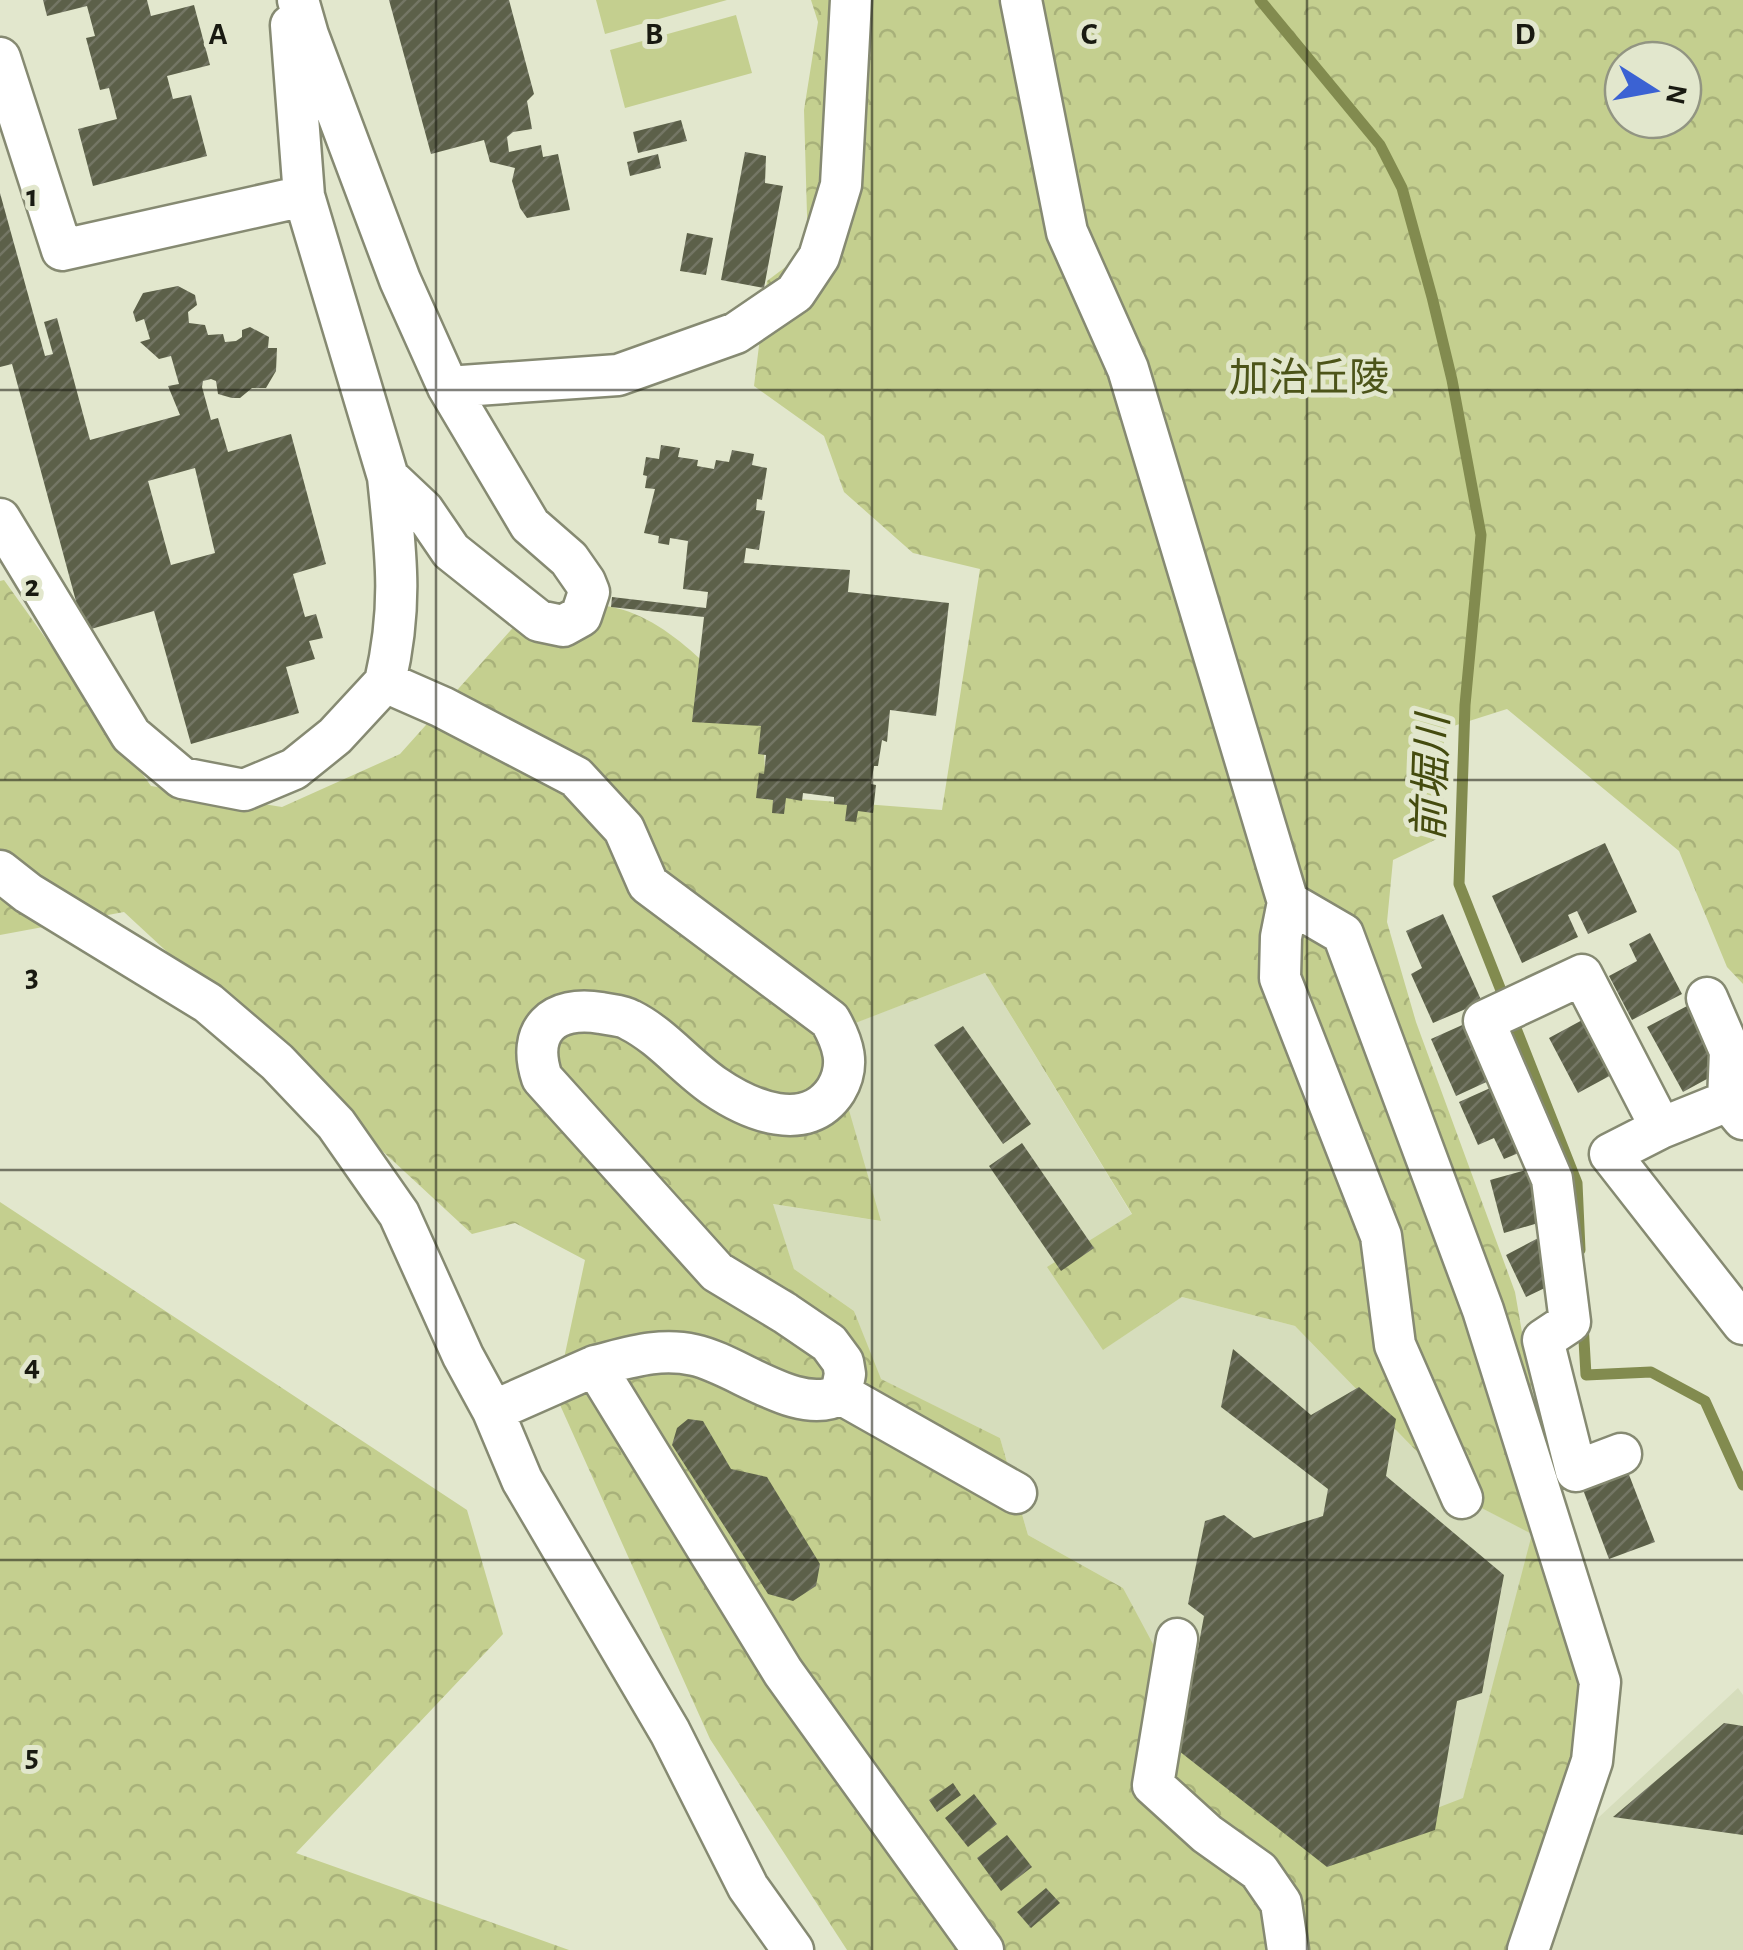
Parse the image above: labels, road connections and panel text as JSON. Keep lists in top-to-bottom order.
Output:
{
  "water": ["前堀川"],
  "parks": ["加治丘陵"],
  "north": "right",
  "grid": {
    "columns": [
      "A",
      "B",
      "C",
      "D"
    ],
    "rows": [
      "1",
      "2",
      "3",
      "4",
      "5"
    ]
  }
}
